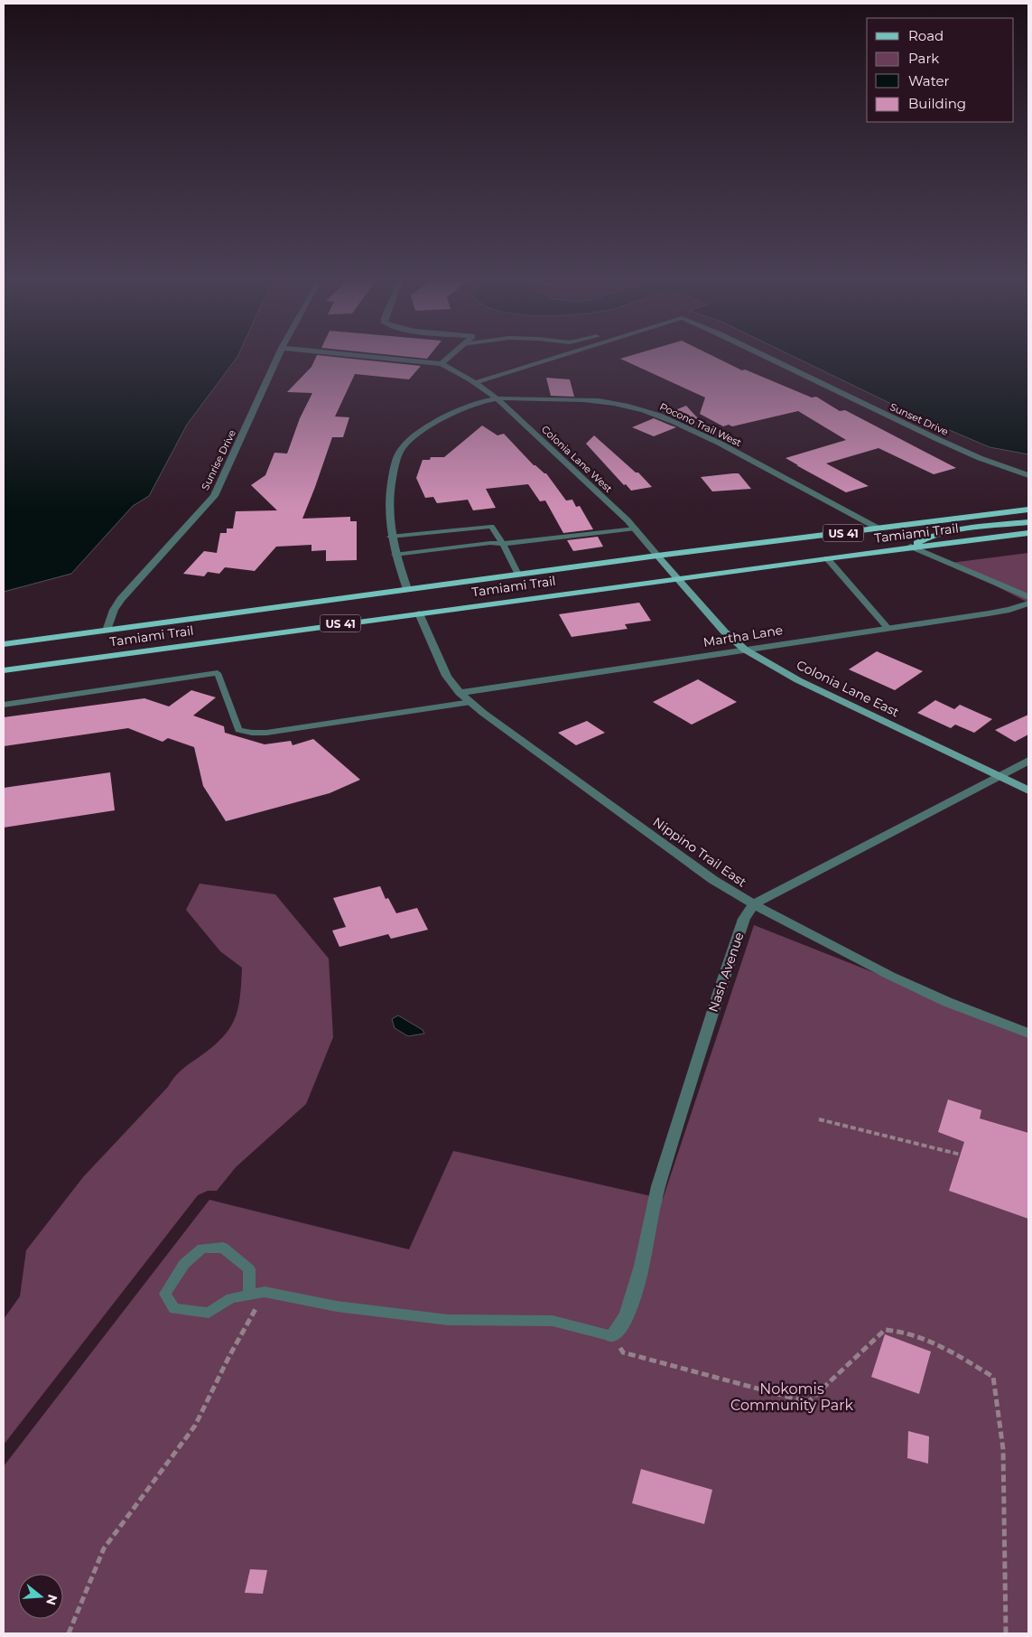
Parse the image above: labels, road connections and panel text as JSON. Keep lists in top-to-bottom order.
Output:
{
  "streets": {
    "main road": ["US 41", "Tamiami Trail"],
    "street": [
      "Sunset Drive",
      "Pocono Trail West",
      "Colonia Lane West",
      "Sunrise Drive",
      "Martha Lane",
      "Colonia Lane East",
      "Nippino Trail East",
      "Nash Avenue"
    ]
  },
  "crossings": [
    ["Sunset Drive", "Colonia Lane West"],
    ["Pocono Trail West", "Colonia Lane West"],
    ["Pocono Trail West", "Tamiami Trail"],
    ["Colonia Lane West", "Tamiami Trail"],
    ["Colonia Lane West", "Colonia Lane East"],
    ["Sunrise Drive", "Tamiami Trail"],
    ["Tamiami Trail", "Colonia Lane East"],
    ["Tamiami Trail", "Nippino Trail East"],
    ["Martha Lane", "Colonia Lane East"],
    ["Martha Lane", "Nippino Trail East"],
    ["Colonia Lane East", "Nash Avenue"],
    ["Nippino Trail East", "Nash Avenue"]
  ],
  "parks": ["Nokomis Community Park"],
  "legend": [
    "Road",
    "Park",
    "Water",
    "Building"
  ],
  "north": "right"
}
